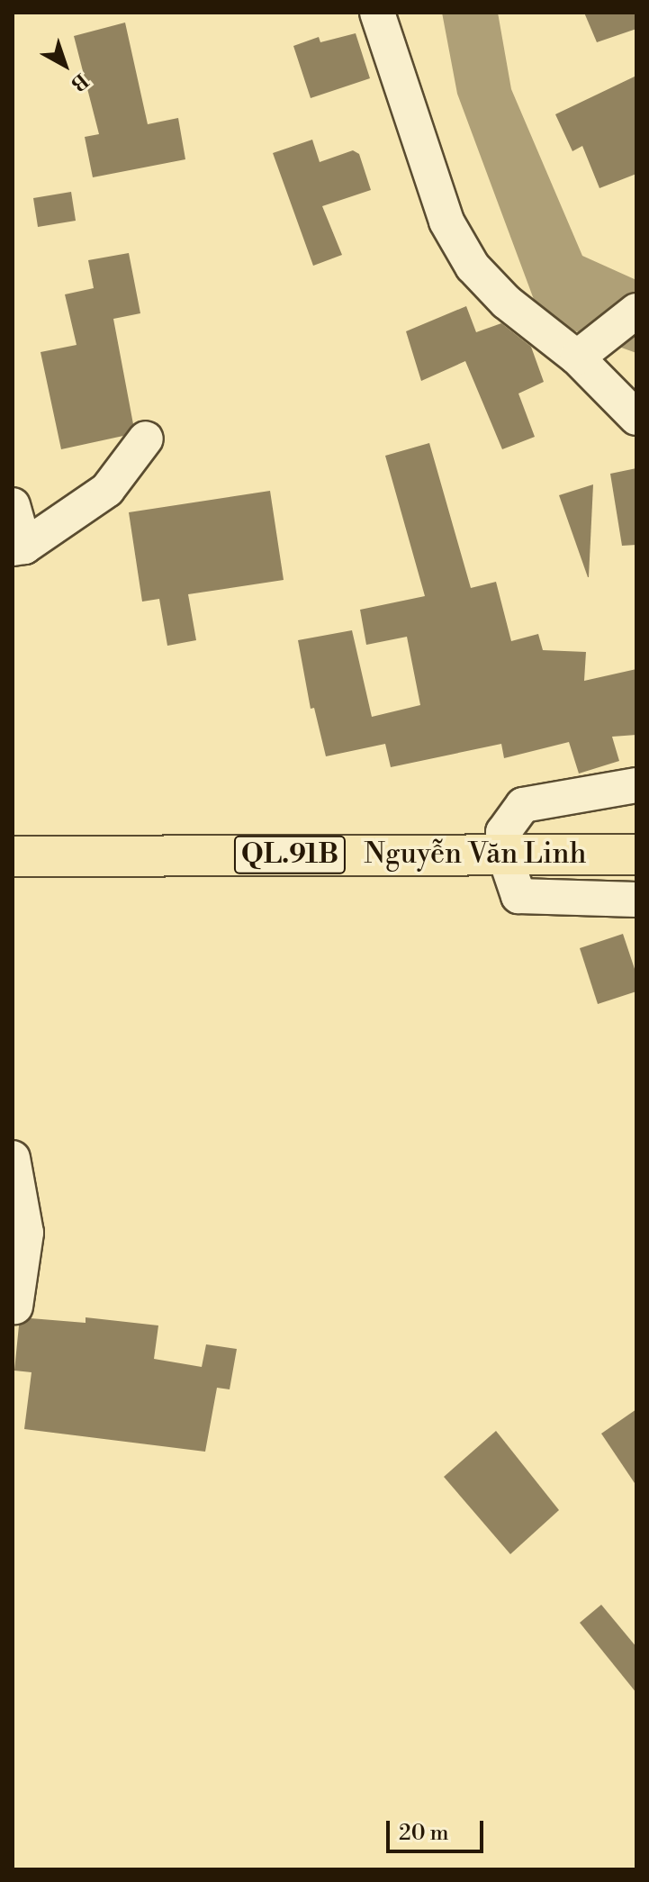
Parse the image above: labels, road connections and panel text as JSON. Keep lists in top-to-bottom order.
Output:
{
  "streets": {
    "highway": ["Nguyễn Văn Linh", "QL.91B"]
  },
  "scale_bar": "20 m",
  "north": "bottom right"
}
